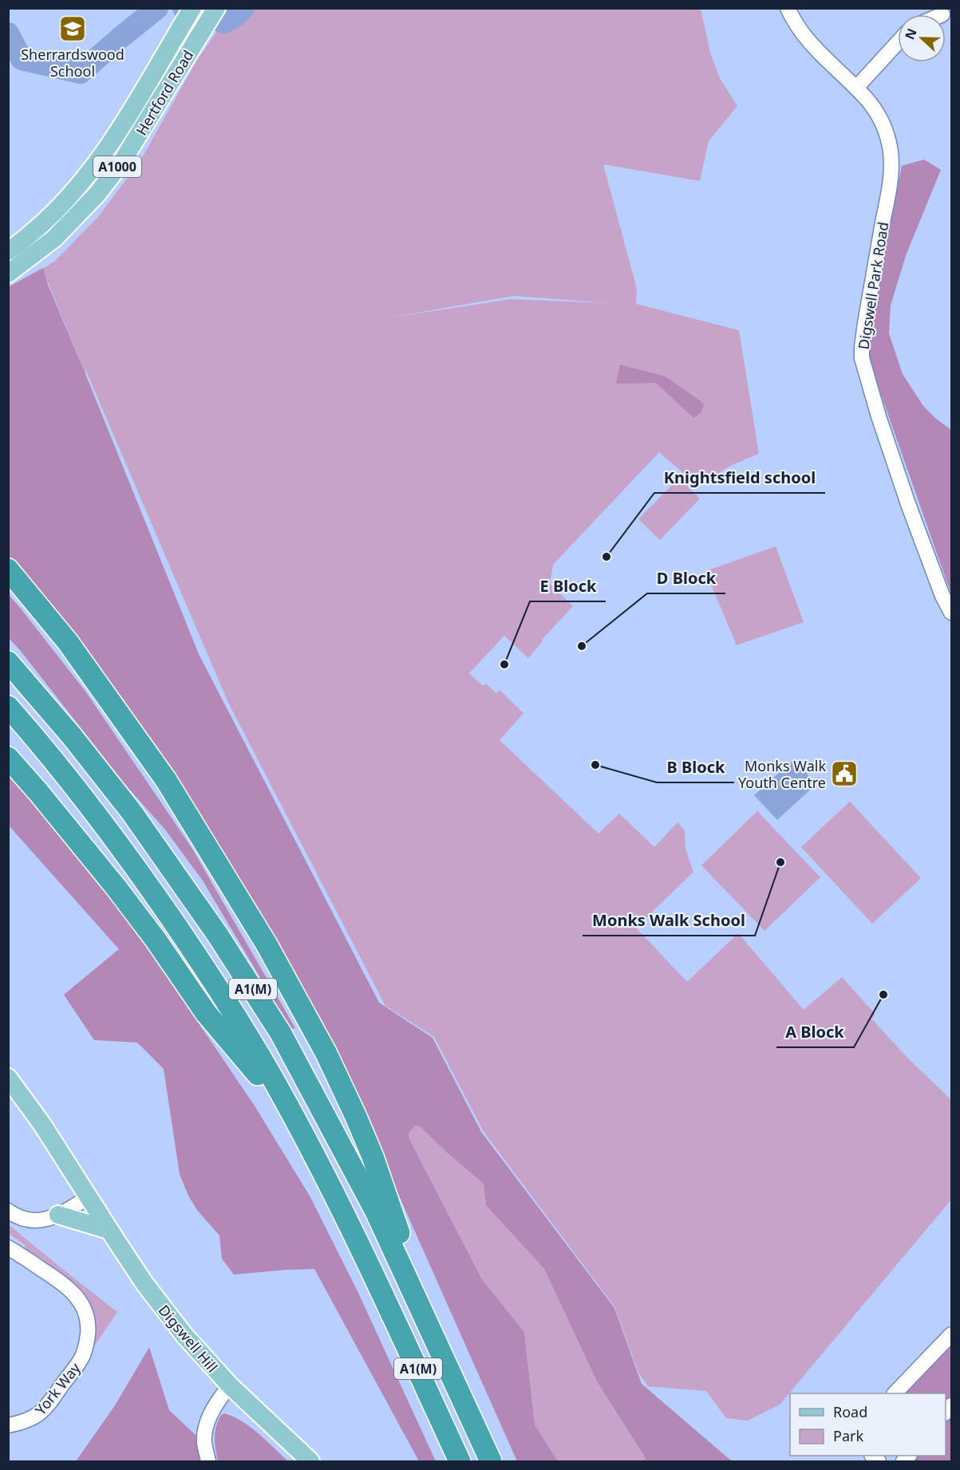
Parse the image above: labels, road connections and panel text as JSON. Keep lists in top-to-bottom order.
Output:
{
  "streets": {
    "highway": ["A1(M)"],
    "main road": ["Hertford Road", "A1000", "Digswell Hill"],
    "street": ["Digswell Park Road", "York Way"]
  },
  "places": {
    "school or university": ["Sherrardswood School"],
    "other": [
      "Knightsfield school",
      "D Block",
      "E Block",
      "B Block",
      "Monks Walk School",
      "A Block"
    ],
    "public building": ["Monks Walk Youth Centre"]
  },
  "legend": ["Road", "Park"],
  "north": "left"
}
